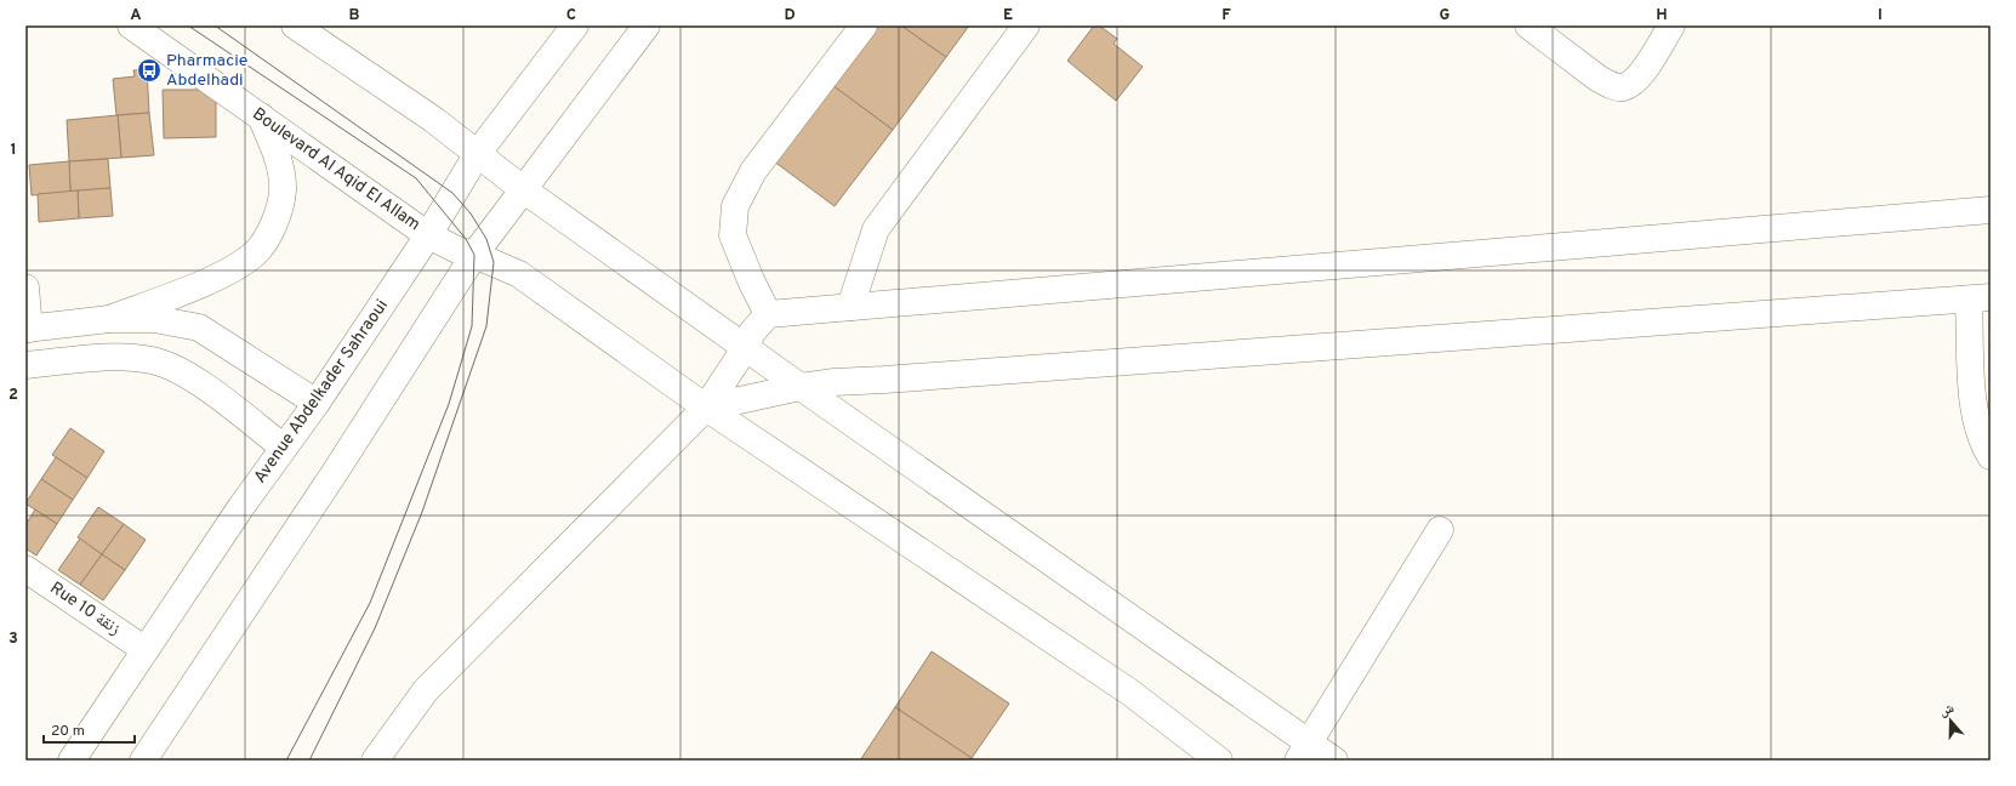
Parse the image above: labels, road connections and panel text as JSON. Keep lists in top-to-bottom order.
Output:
{
  "streets": {
    "street": ["Boulevard Al Aqid El Allam", "Avenue Abdelkader Sahraoui", "Rue 10 زنقة"]
  },
  "crossings": [
    ["Boulevard Al Aqid El Allam", "Avenue Abdelkader Sahraoui"],
    ["Avenue Abdelkader Sahraoui", "Rue 10 زنقة"]
  ],
  "places": {
    "bus stop": ["Pharmacie Abdelhadi"]
  },
  "scale_bar": "20 m",
  "north": "top",
  "grid": {
    "columns": [
      "A",
      "B",
      "C",
      "D",
      "E",
      "F",
      "G",
      "H",
      "I"
    ],
    "rows": ["1", "2", "3"]
  }
}
